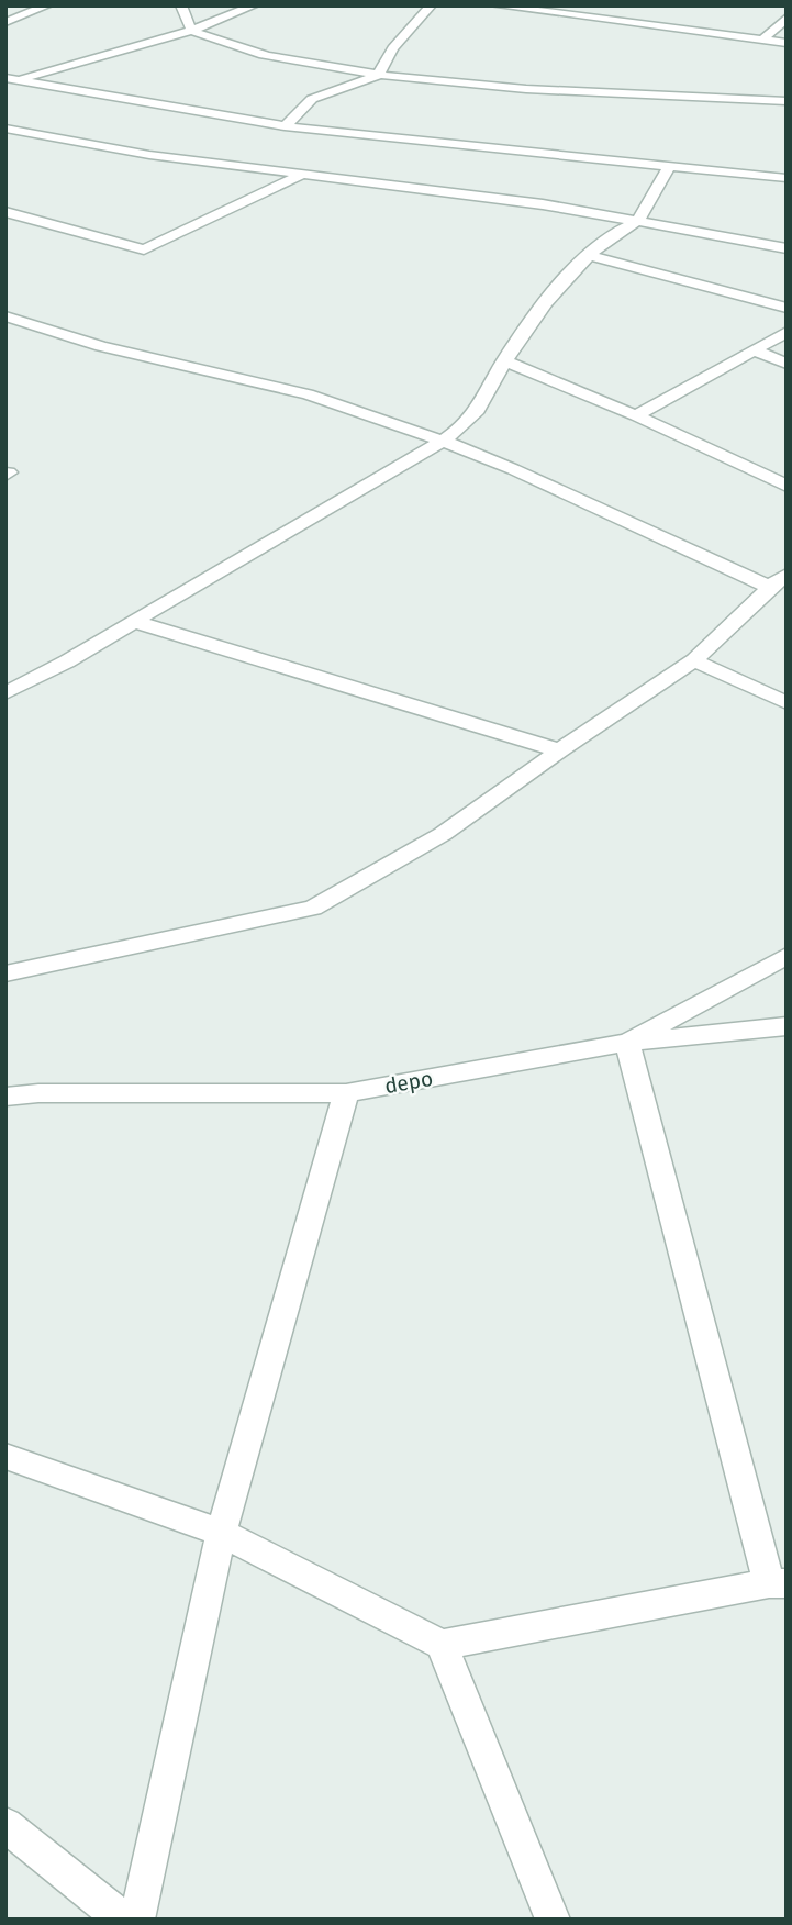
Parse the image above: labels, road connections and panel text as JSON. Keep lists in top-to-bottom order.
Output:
{
  "streets": {
    "street": ["depo"]
  }
}
